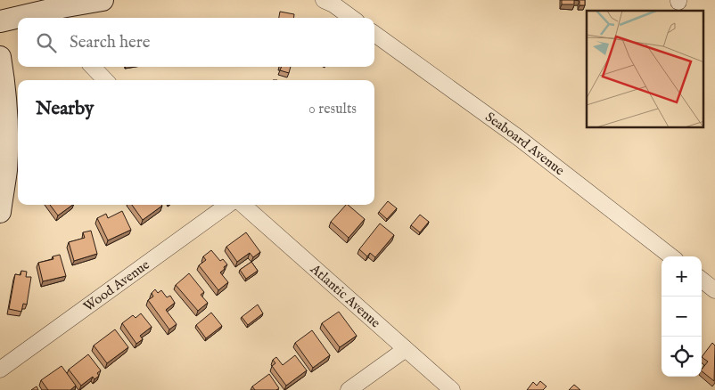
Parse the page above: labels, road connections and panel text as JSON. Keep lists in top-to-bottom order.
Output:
{
  "streets": {
    "street": ["Seaboard Avenue", "Wood Avenue", "Atlantic Avenue"]
  },
  "page": {
    "search": "Search here",
    "heading": ["Nearby", "0 results"],
    "map_buttons": ["+", "−"]
  }
}
